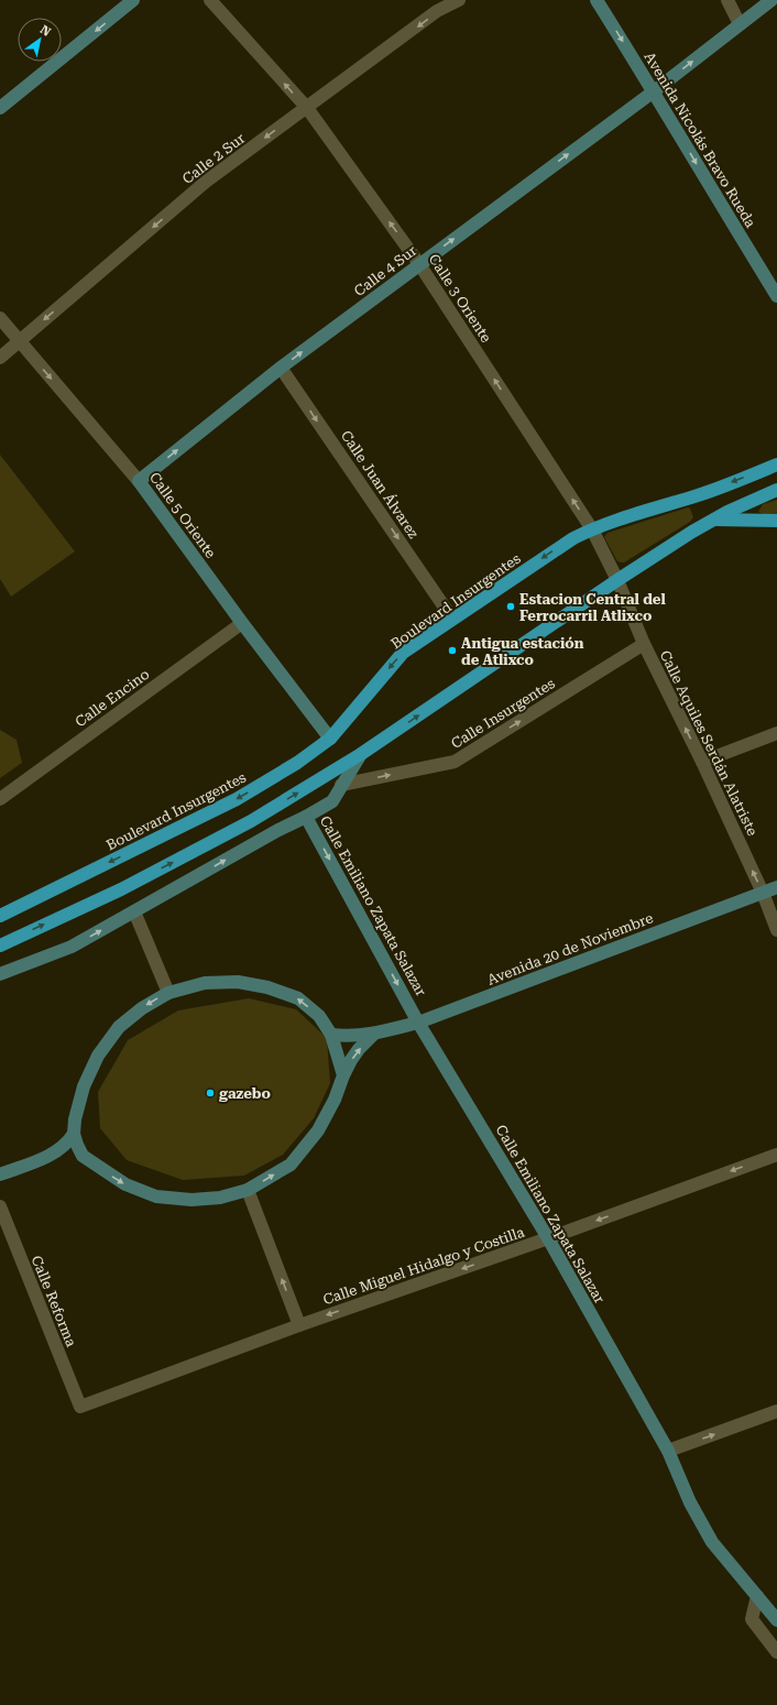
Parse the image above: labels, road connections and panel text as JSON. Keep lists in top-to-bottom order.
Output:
{
  "streets": {
    "main road": ["Boulevard Insurgentes"],
    "street": [
      "Avenida Nicolás Bravo Rueda",
      "Calle 2 Sur",
      "Calle 4 Sur",
      "Calle 3 Oriente",
      "Calle Juan Álvarez",
      "Calle 5 Oriente",
      "Calle Encino",
      "Calle Insurgentes",
      "Calle Aquiles Serdán Alatriste",
      "Calle Emiliano Zapata Salazar",
      "Avenida 20 de Noviembre",
      "Calle Miguel Hidalgo y Costilla",
      "Calle Reforma"
    ]
  },
  "crossings": [
    ["Avenida Nicolás Bravo Rueda", "Calle 4 Sur"],
    ["Calle 2 Sur", "Calle 3 Oriente"],
    ["Calle 2 Sur", "Calle 5 Oriente"],
    ["Calle 4 Sur", "Calle 3 Oriente"],
    ["Calle 4 Sur", "Calle Juan Álvarez"],
    ["Calle 4 Sur", "Calle 5 Oriente"],
    ["Calle 3 Oriente", "Boulevard Insurgentes"],
    ["Calle 3 Oriente", "Calle Aquiles Serdán Alatriste"],
    ["Calle Juan Álvarez", "Boulevard Insurgentes"],
    ["Calle 5 Oriente", "Boulevard Insurgentes"],
    ["Calle 5 Oriente", "Calle Encino"],
    ["Calle Insurgentes", "Calle Aquiles Serdán Alatriste"],
    ["Calle Aquiles Serdán Alatriste", "Avenida 20 de Noviembre"],
    ["Calle Emiliano Zapata Salazar", "Avenida 20 de Noviembre"],
    ["Calle Emiliano Zapata Salazar", "Calle Miguel Hidalgo y Costilla"],
    ["Calle Miguel Hidalgo y Costilla", "Calle Reforma"]
  ],
  "one_way": [
    "Avenida Nicolás Bravo Rueda",
    "Calle 2 Sur",
    "Calle 4 Sur",
    "Calle 3 Oriente",
    "Calle Juan Álvarez",
    "Calle Insurgentes",
    "Calle Aquiles Serdán Alatriste",
    "Calle Miguel Hidalgo y Costilla"
  ],
  "places": ["Estacion Central del Ferrocarril Atlixco", "Antigua estación de Atlixco", "gazebo"],
  "north": "top right"
}
